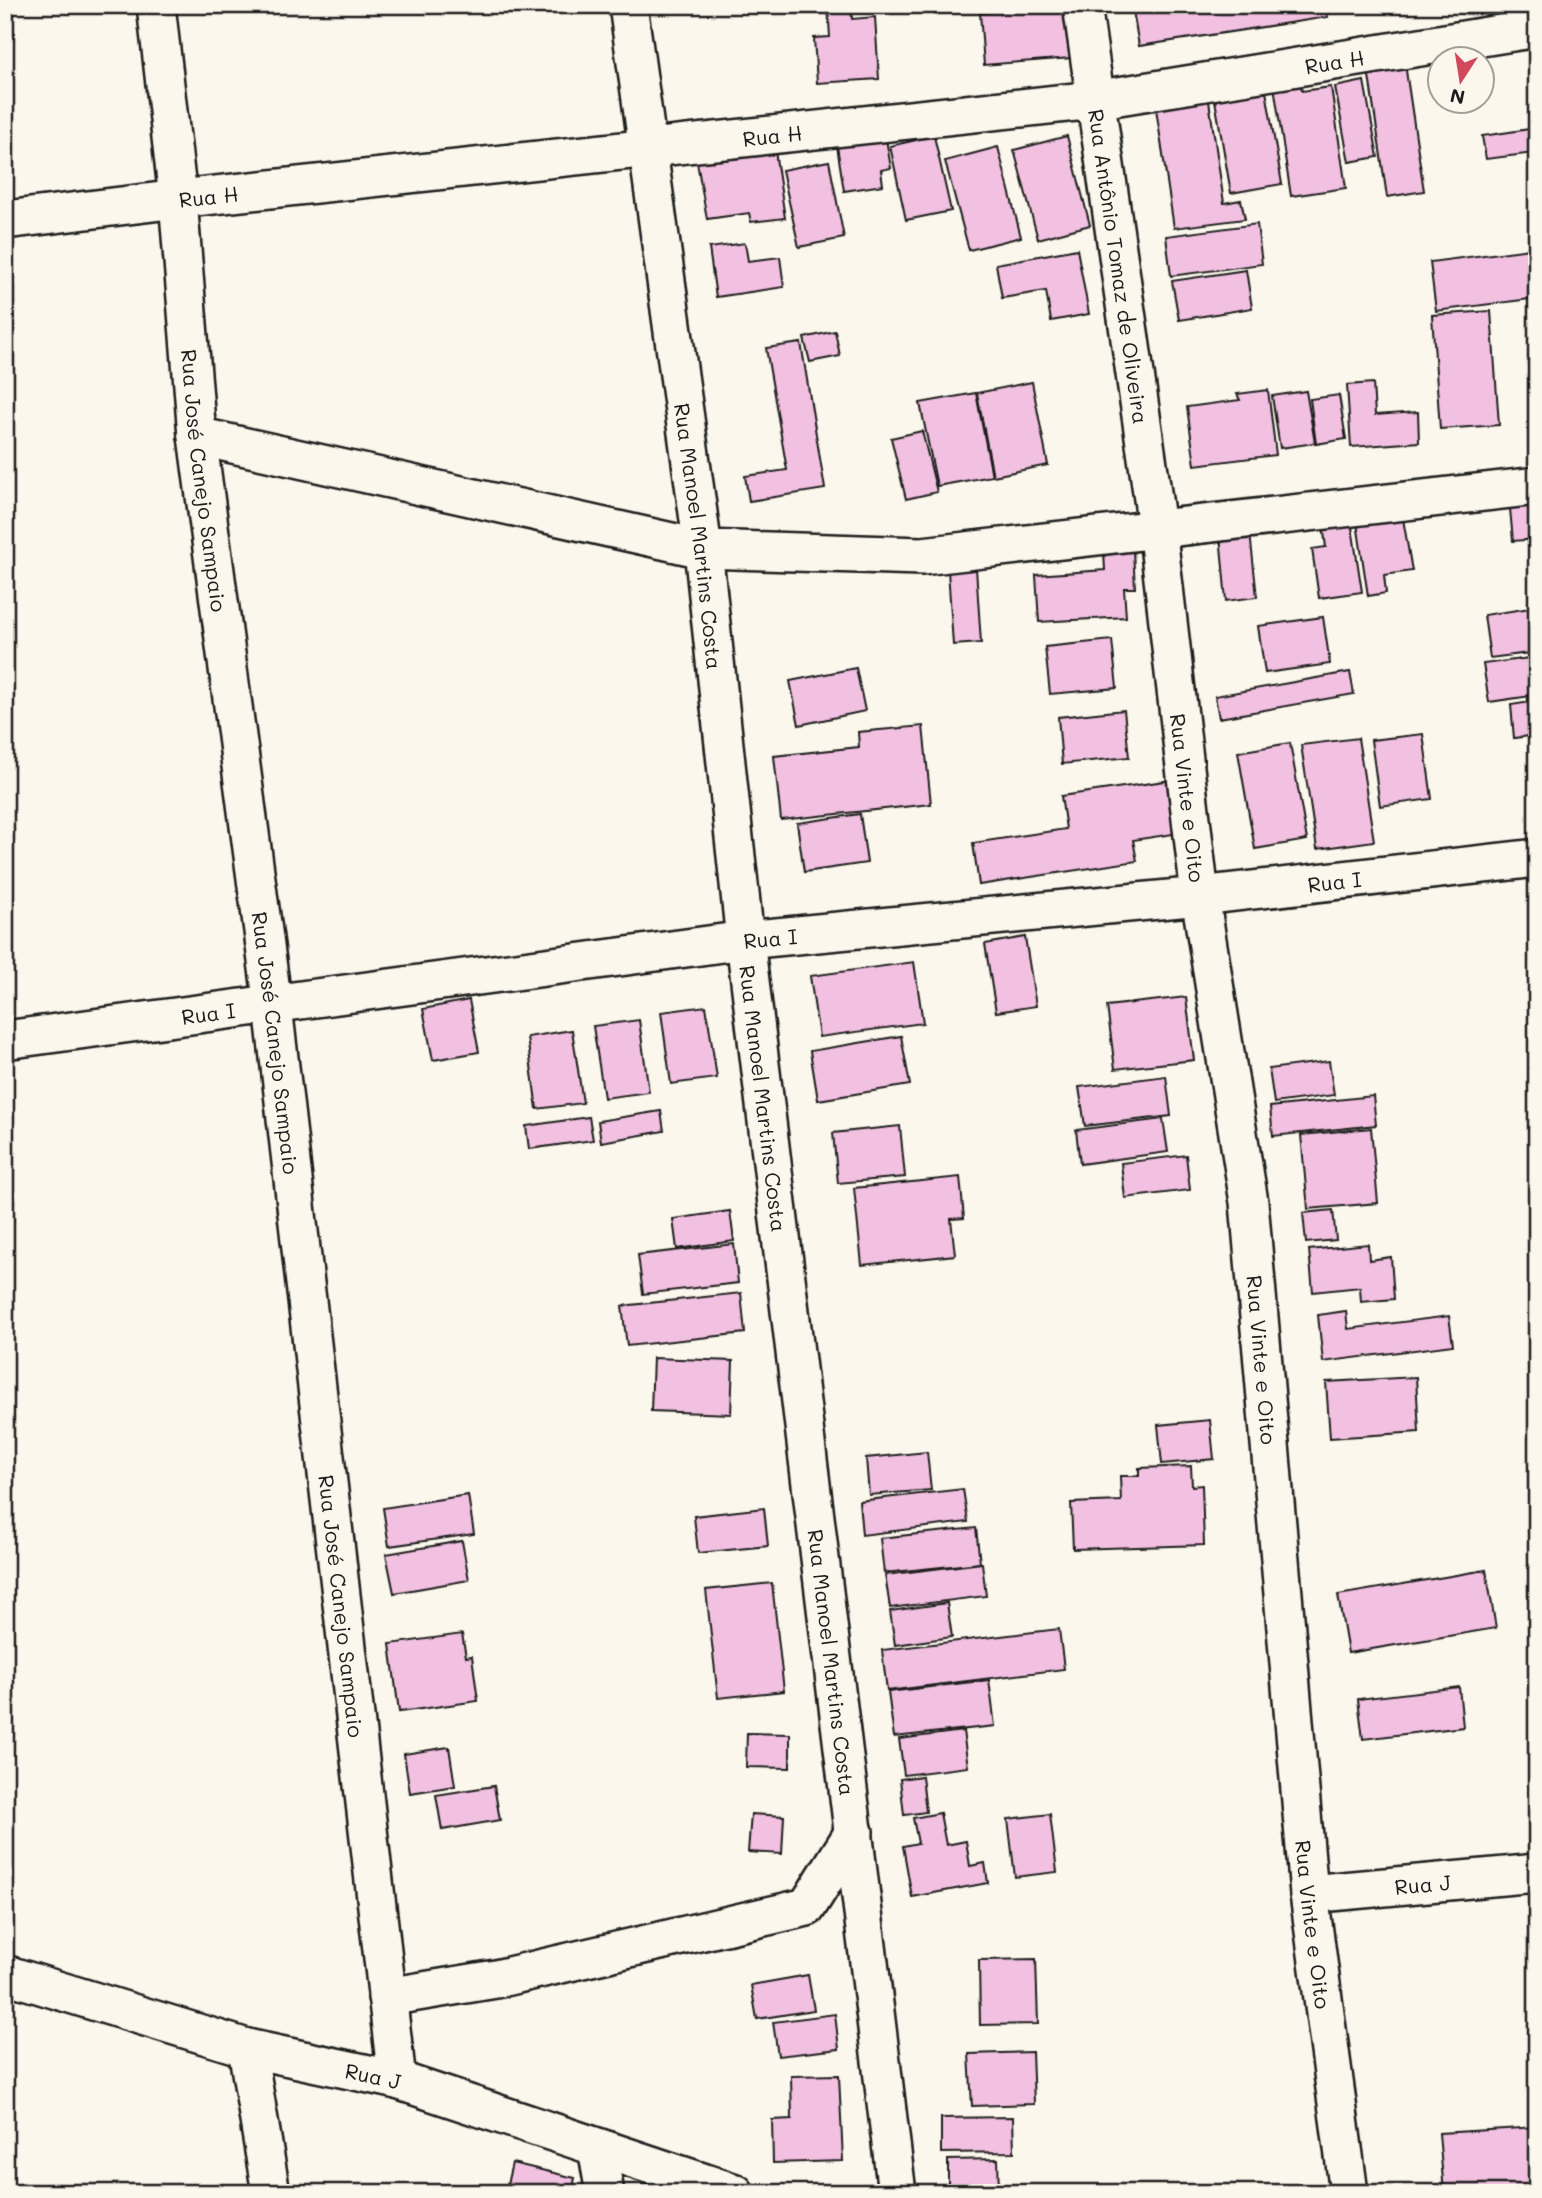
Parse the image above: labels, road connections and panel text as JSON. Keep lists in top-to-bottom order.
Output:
{
  "streets": {
    "street": [
      "Rua H",
      "Rua Antônio Tomaz de Oliveira",
      "Rua José Canejo Sampaio",
      "Rua Manoel Martins Costa",
      "Rua Vinte e Oito",
      "Rua I",
      "Rua J"
    ]
  },
  "crossings": [
    ["Rua H", "Rua Antônio Tomaz de Oliveira"],
    ["Rua H", "Rua José Canejo Sampaio"],
    ["Rua H", "Rua Manoel Martins Costa"],
    ["Rua Antônio Tomaz de Oliveira", "Rua Vinte e Oito"],
    ["Rua José Canejo Sampaio", "Rua I"],
    ["Rua José Canejo Sampaio", "Rua J"],
    ["Rua Manoel Martins Costa", "Rua I"],
    ["Rua Vinte e Oito", "Rua I"],
    ["Rua Vinte e Oito", "Rua J"]
  ],
  "north": "bottom"
}
